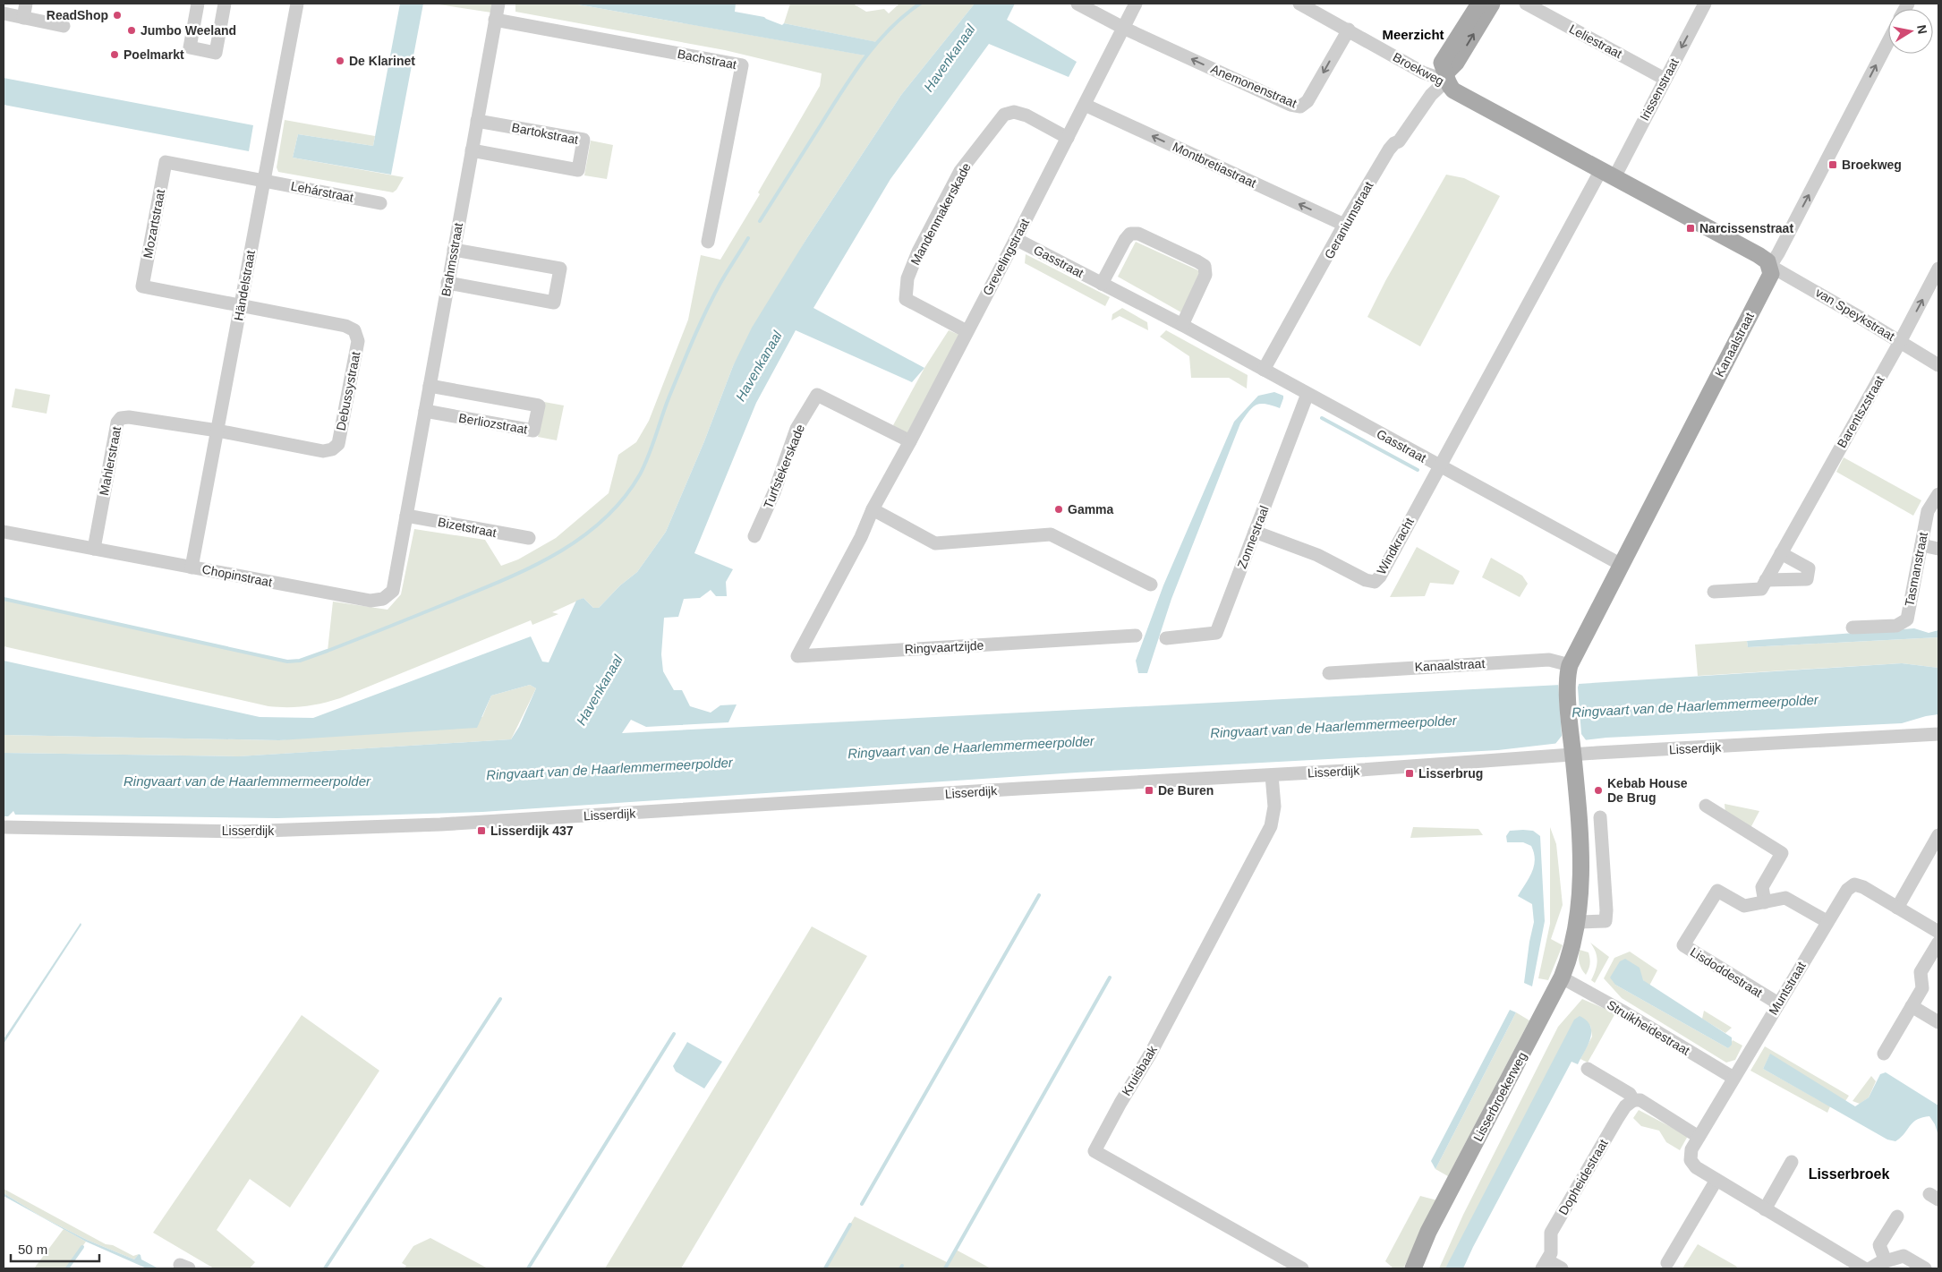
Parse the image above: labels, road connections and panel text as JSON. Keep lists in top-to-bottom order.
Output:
{
  "streets": {
    "main road": ["Broekweg", "Kanaalstraat", "Lisserbroekerweg"],
    "street": [
      "Leliestraat",
      "Bachstraat",
      "Anemonenstraat",
      "Irissenstraat",
      "Bartokstraat",
      "Montbretiastraat",
      "Lehárstraat",
      "Mandenmakerskade",
      "Geraniumstraat",
      "Mozartstraat",
      "Grevelingstraat",
      "Brahmsstraat",
      "Gasstraat",
      "Händelstraat",
      "van Speykstraat",
      "Debussystraat",
      "Barentszstraat",
      "Berliozstraat",
      "Mahlerstraat",
      "Turfstekerskade",
      "Bizetstraat",
      "Zonnestraal",
      "Windkracht",
      "Tasmanstraat",
      "Chopinstraat",
      "Ringvaartzijde",
      "Lisserdijk",
      "Lisdoddestraat",
      "Muntstraat",
      "Struikheidestraat",
      "Kruisbaak",
      "Dopheidestraat"
    ]
  },
  "crossings": [
    ["Leliestraat", "Irissenstraat"],
    ["Bachstraat", "Brahmsstraat"],
    ["Broekweg", "Anemonenstraat"],
    ["Broekweg", "Irissenstraat"],
    ["Broekweg", "Geraniumstraat"],
    ["Broekweg", "van Speykstraat"],
    ["Broekweg", "Kanaalstraat"],
    ["Anemonenstraat", "Grevelingstraat"],
    ["Bartokstraat", "Brahmsstraat"],
    ["Montbretiastraat", "Geraniumstraat"],
    ["Montbretiastraat", "Grevelingstraat"],
    ["Lehárstraat", "Mozartstraat"],
    ["Lehárstraat", "Händelstraat"],
    ["Mandenmakerskade", "Grevelingstraat"],
    ["Geraniumstraat", "Gasstraat"],
    ["Mozartstraat", "Händelstraat"],
    ["Mozartstraat", "Debussystraat"],
    ["Grevelingstraat", "Gasstraat"],
    ["Grevelingstraat", "Turfstekerskade"],
    ["Grevelingstraat", "Ringvaartzijde"],
    ["Brahmsstraat", "Berliozstraat"],
    ["Brahmsstraat", "Bizetstraat"],
    ["Brahmsstraat", "Chopinstraat"],
    ["Gasstraat", "Kanaalstraat"],
    ["Gasstraat", "Zonnestraal"],
    ["Gasstraat", "Windkracht"],
    ["Händelstraat", "Debussystraat"],
    ["Händelstraat", "Mahlerstraat"],
    ["Händelstraat", "Chopinstraat"],
    ["van Speykstraat", "Kanaalstraat"],
    ["van Speykstraat", "Barentszstraat"],
    ["Kanaalstraat", "Lisserbroekerweg"],
    ["Debussystraat", "Mahlerstraat"],
    ["Mahlerstraat", "Chopinstraat"],
    ["Bizetstraat", "Chopinstraat"],
    ["Zonnestraal", "Windkracht"],
    ["Lisserdijk", "Kruisbaak"],
    ["Lisserdijk", "Lisserbroekerweg"],
    ["Lisdoddestraat", "Muntstraat"],
    ["Muntstraat", "Struikheidestraat"],
    ["Struikheidestraat", "Lisserbroekerweg"]
  ],
  "one_way": ["Irissenstraat", "Montbretiastraat"],
  "districts": ["Meerzicht", "Lisserbroek"],
  "water": ["Havenkanaal", "Ringvaart van de Haarlemmermeerpolder"],
  "places": {
    "other": [
      "ReadShop",
      "Jumbo Weeland",
      "Poelmarkt",
      "De Klarinet",
      "Gamma",
      "Kebab House De Brug"
    ],
    "transit": [
      "Broekweg",
      "Narcissenstraat",
      "Lisserbrug",
      "De Buren",
      "Lisserdijk 437"
    ]
  },
  "scale_bar": "50 m",
  "north": "right"
}
